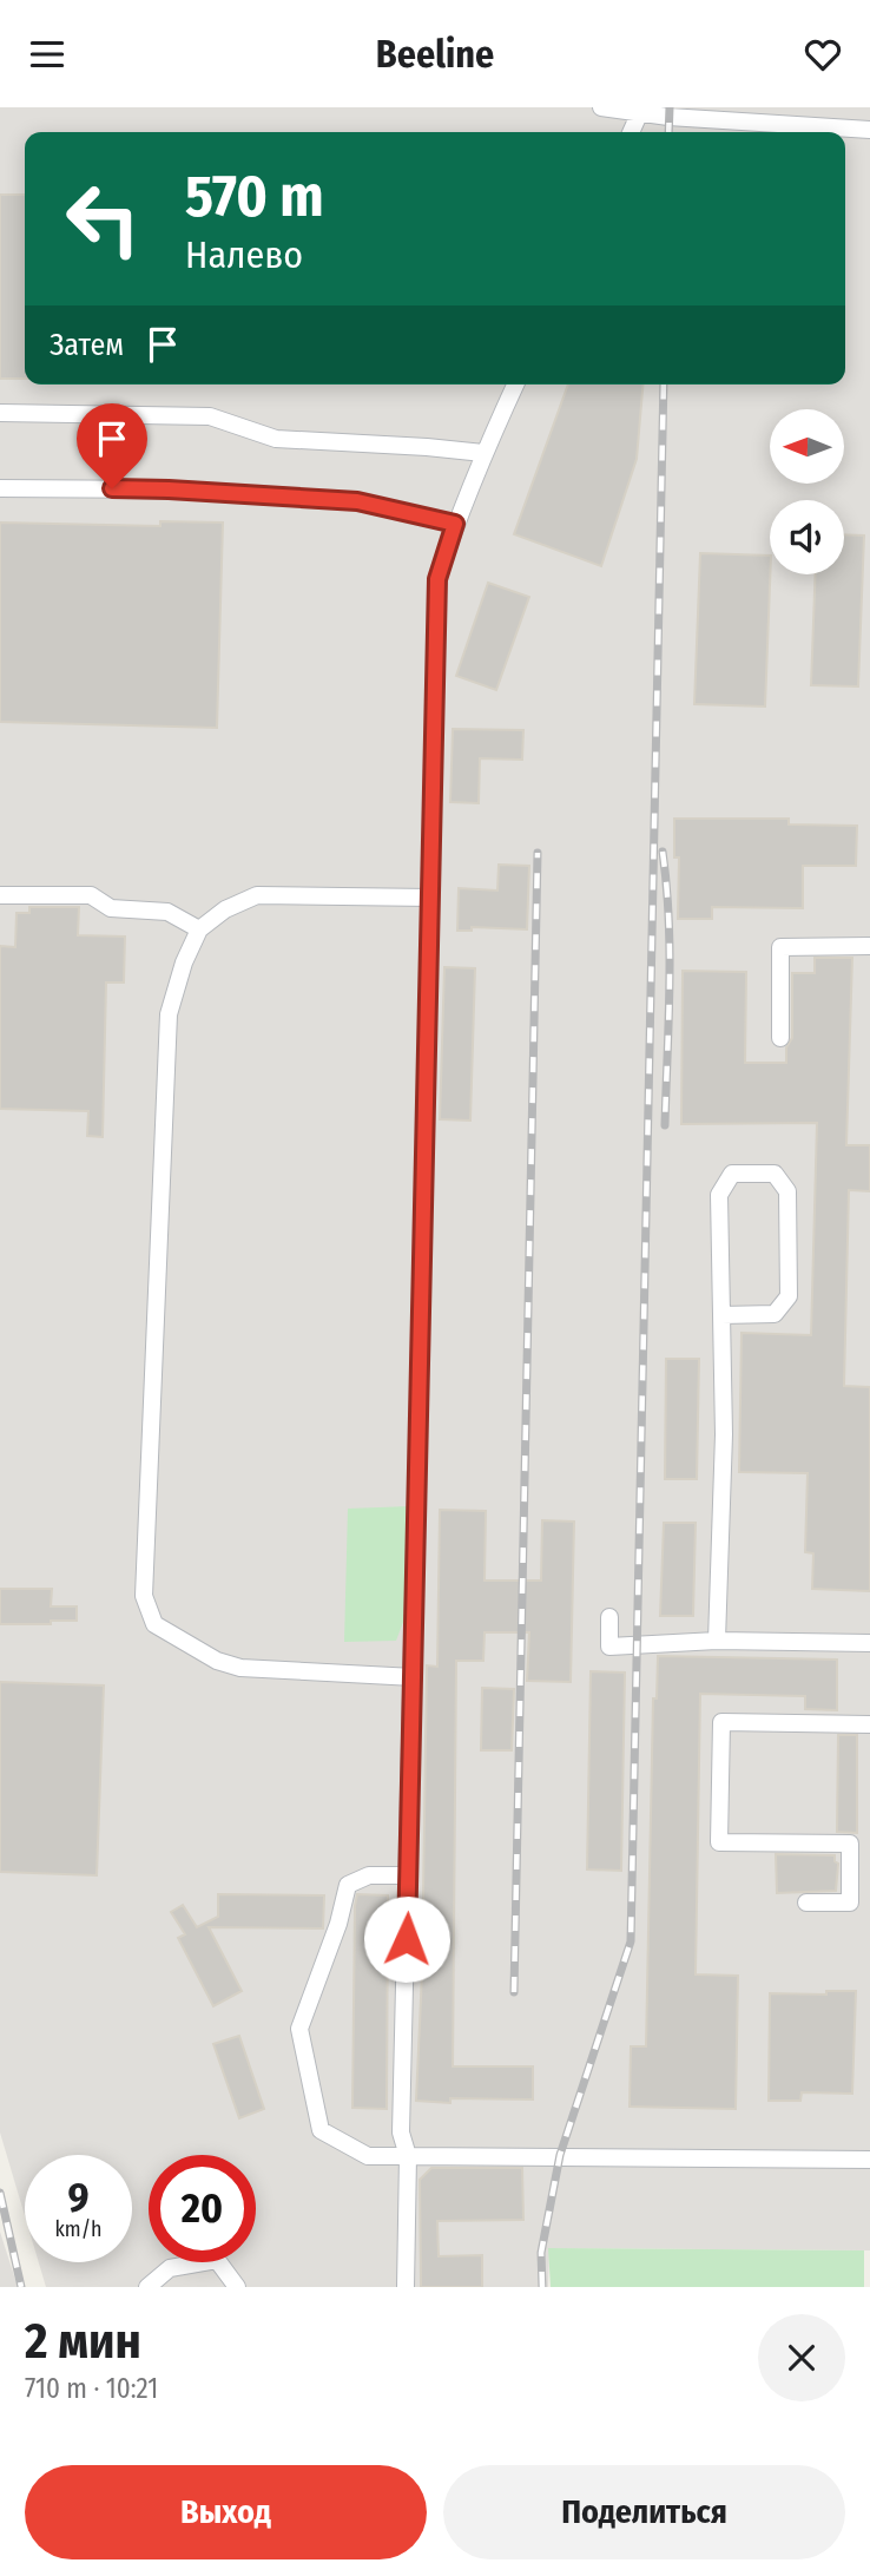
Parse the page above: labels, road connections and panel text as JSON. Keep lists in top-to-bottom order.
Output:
{
  "north": "left",
  "page": {
    "header": "Beeline",
    "turn": ["570 m", "Налево"],
    "then": "Затем",
    "speed": "9 km/h",
    "limit": "20",
    "heading": ["2 мин", "710 m · 10:21"],
    "buttons": ["Выход", "Поделиться"]
  }
}
